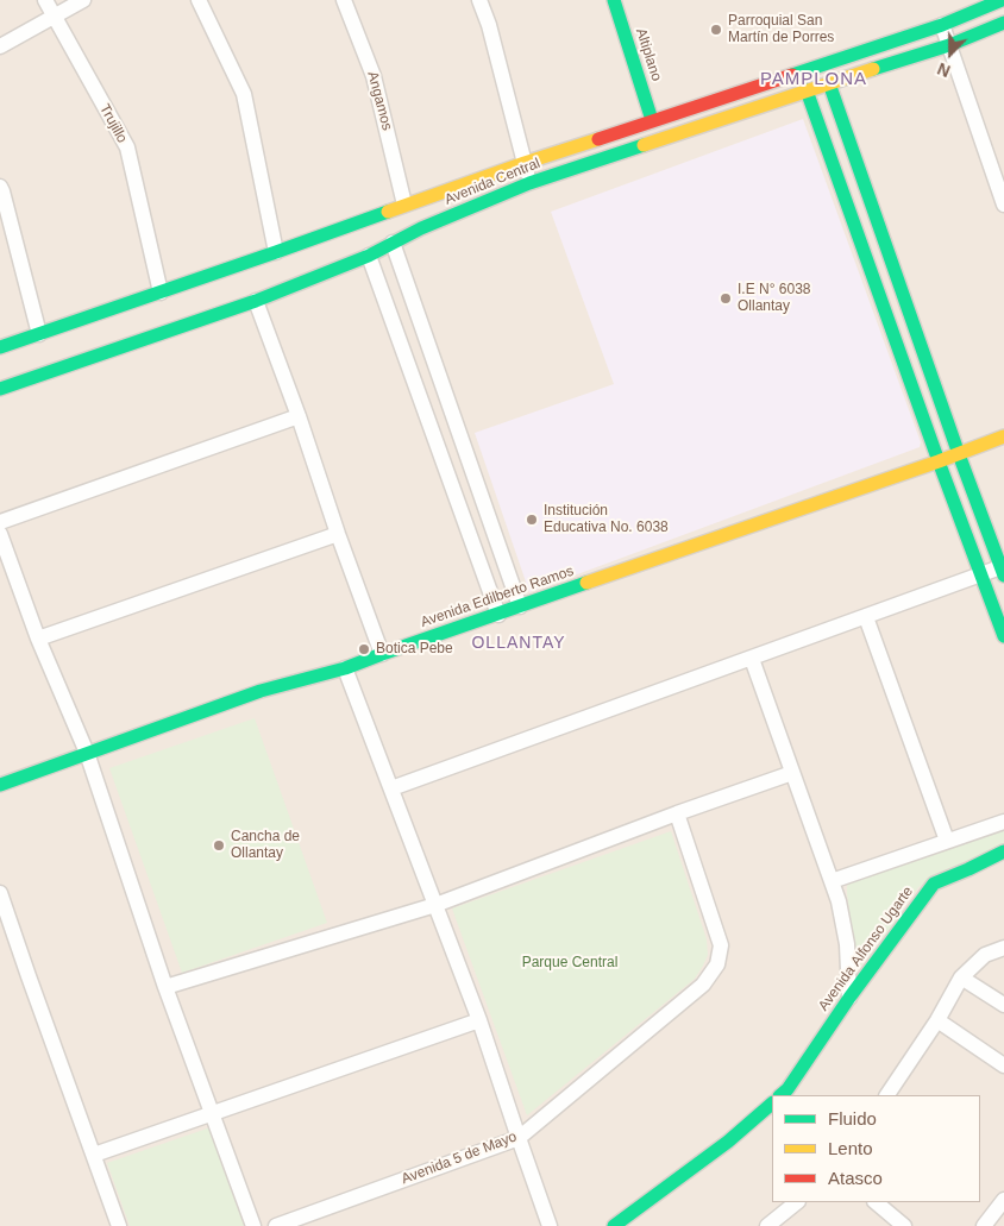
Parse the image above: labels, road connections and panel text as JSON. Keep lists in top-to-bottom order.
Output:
{
  "streets": {
    "street": [
      "Altiplano",
      "Angamos",
      "Trujillo",
      "Avenida Central",
      "Avenida Edilberto Ramos",
      "Avenida Alfonso Ugarte",
      "Avenida 5 de Mayo"
    ]
  },
  "crossings": [
    ["Altiplano", "Avenida Central"],
    ["Angamos", "Avenida Central"],
    ["Trujillo", "Avenida Central"]
  ],
  "districts": ["PAMPLONA", "OLLANTAY"],
  "parks": ["Parque Central"],
  "places": [
    "Parroquial San Martín de Porres",
    "I.E N° 6038 Ollantay",
    "Institución Educativa No. 6038",
    "Botica Pebe",
    "Cancha de Ollantay"
  ],
  "legend": ["Fluido", "Lento", "Atasco"],
  "north": "bottom"
}
